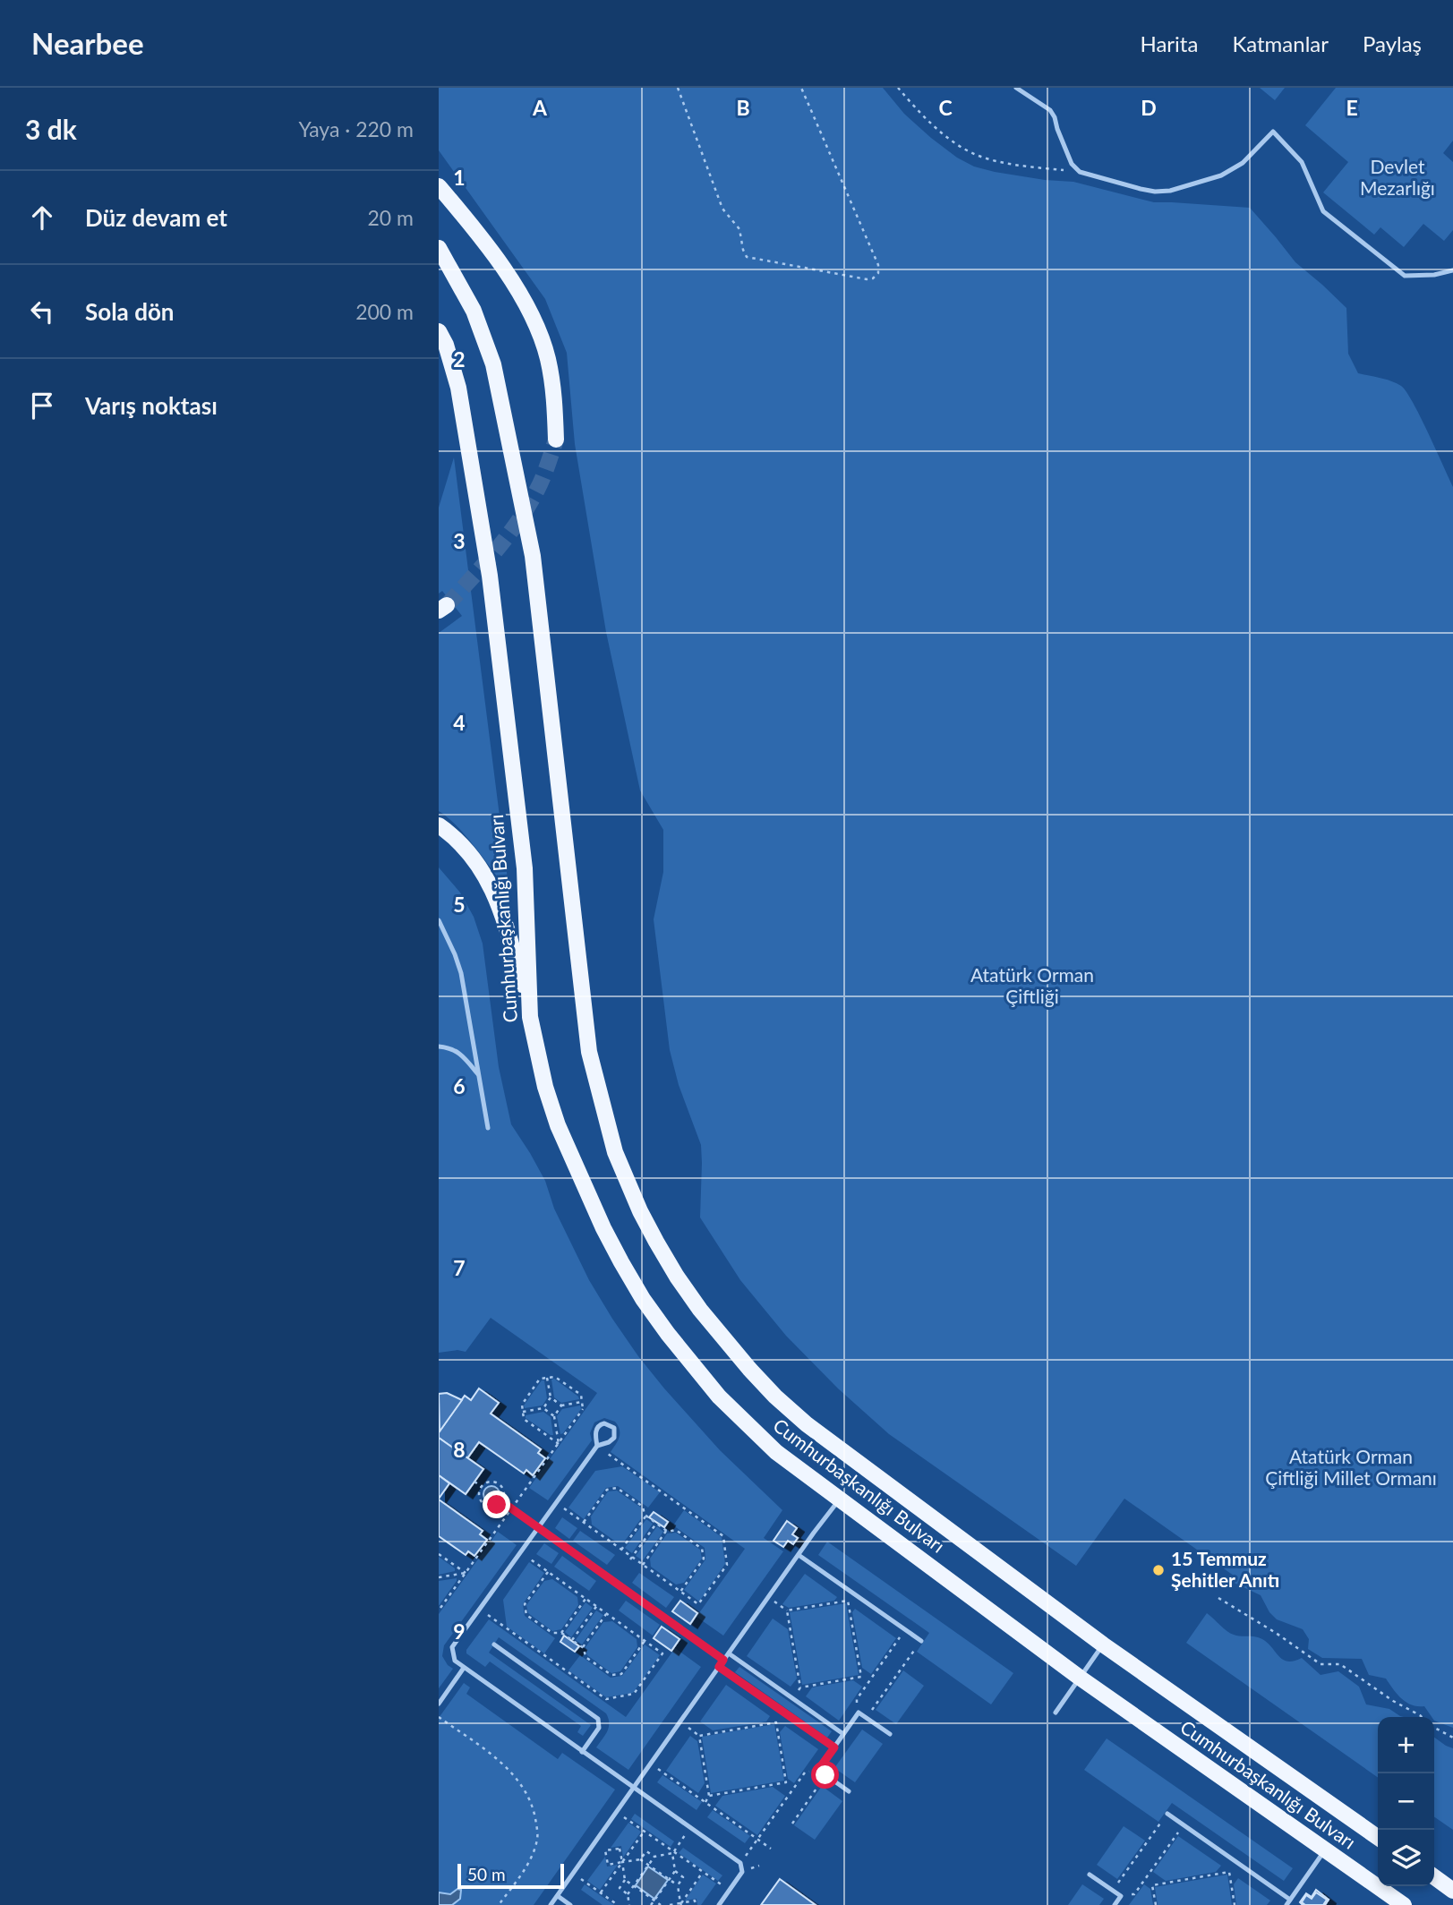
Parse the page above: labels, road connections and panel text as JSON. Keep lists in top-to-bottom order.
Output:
{
  "streets": {
    "main road": ["Cumhurbaşkanlığı Bulvarı"]
  },
  "parks": ["Devlet Mezarlığı", "Atatürk Orman Çiftliği", "Atatürk Orman Çiftliği Millet Ormanı"],
  "places": ["15 Temmuz Şehitler Anıtı"],
  "scale_bar": "50 m",
  "page": {
    "header": "Nearbee",
    "nav": ["Harita", "Katmanlar", "Paylaş"],
    "heading": ["3 dk", "Yaya · 220 m"],
    "list": [
      ["Düz devam et", "20 m"],
      ["Sola dön", "200 m"],
      "Varış noktası"
    ],
    "map_buttons": ["+", "−"],
    "scale": "50 m"
  },
  "grid": {
    "columns": [
      "A",
      "B",
      "C",
      "D",
      "E"
    ],
    "rows": [
      "1",
      "2",
      "3",
      "4",
      "5",
      "6",
      "7",
      "8",
      "9"
    ]
  }
}
